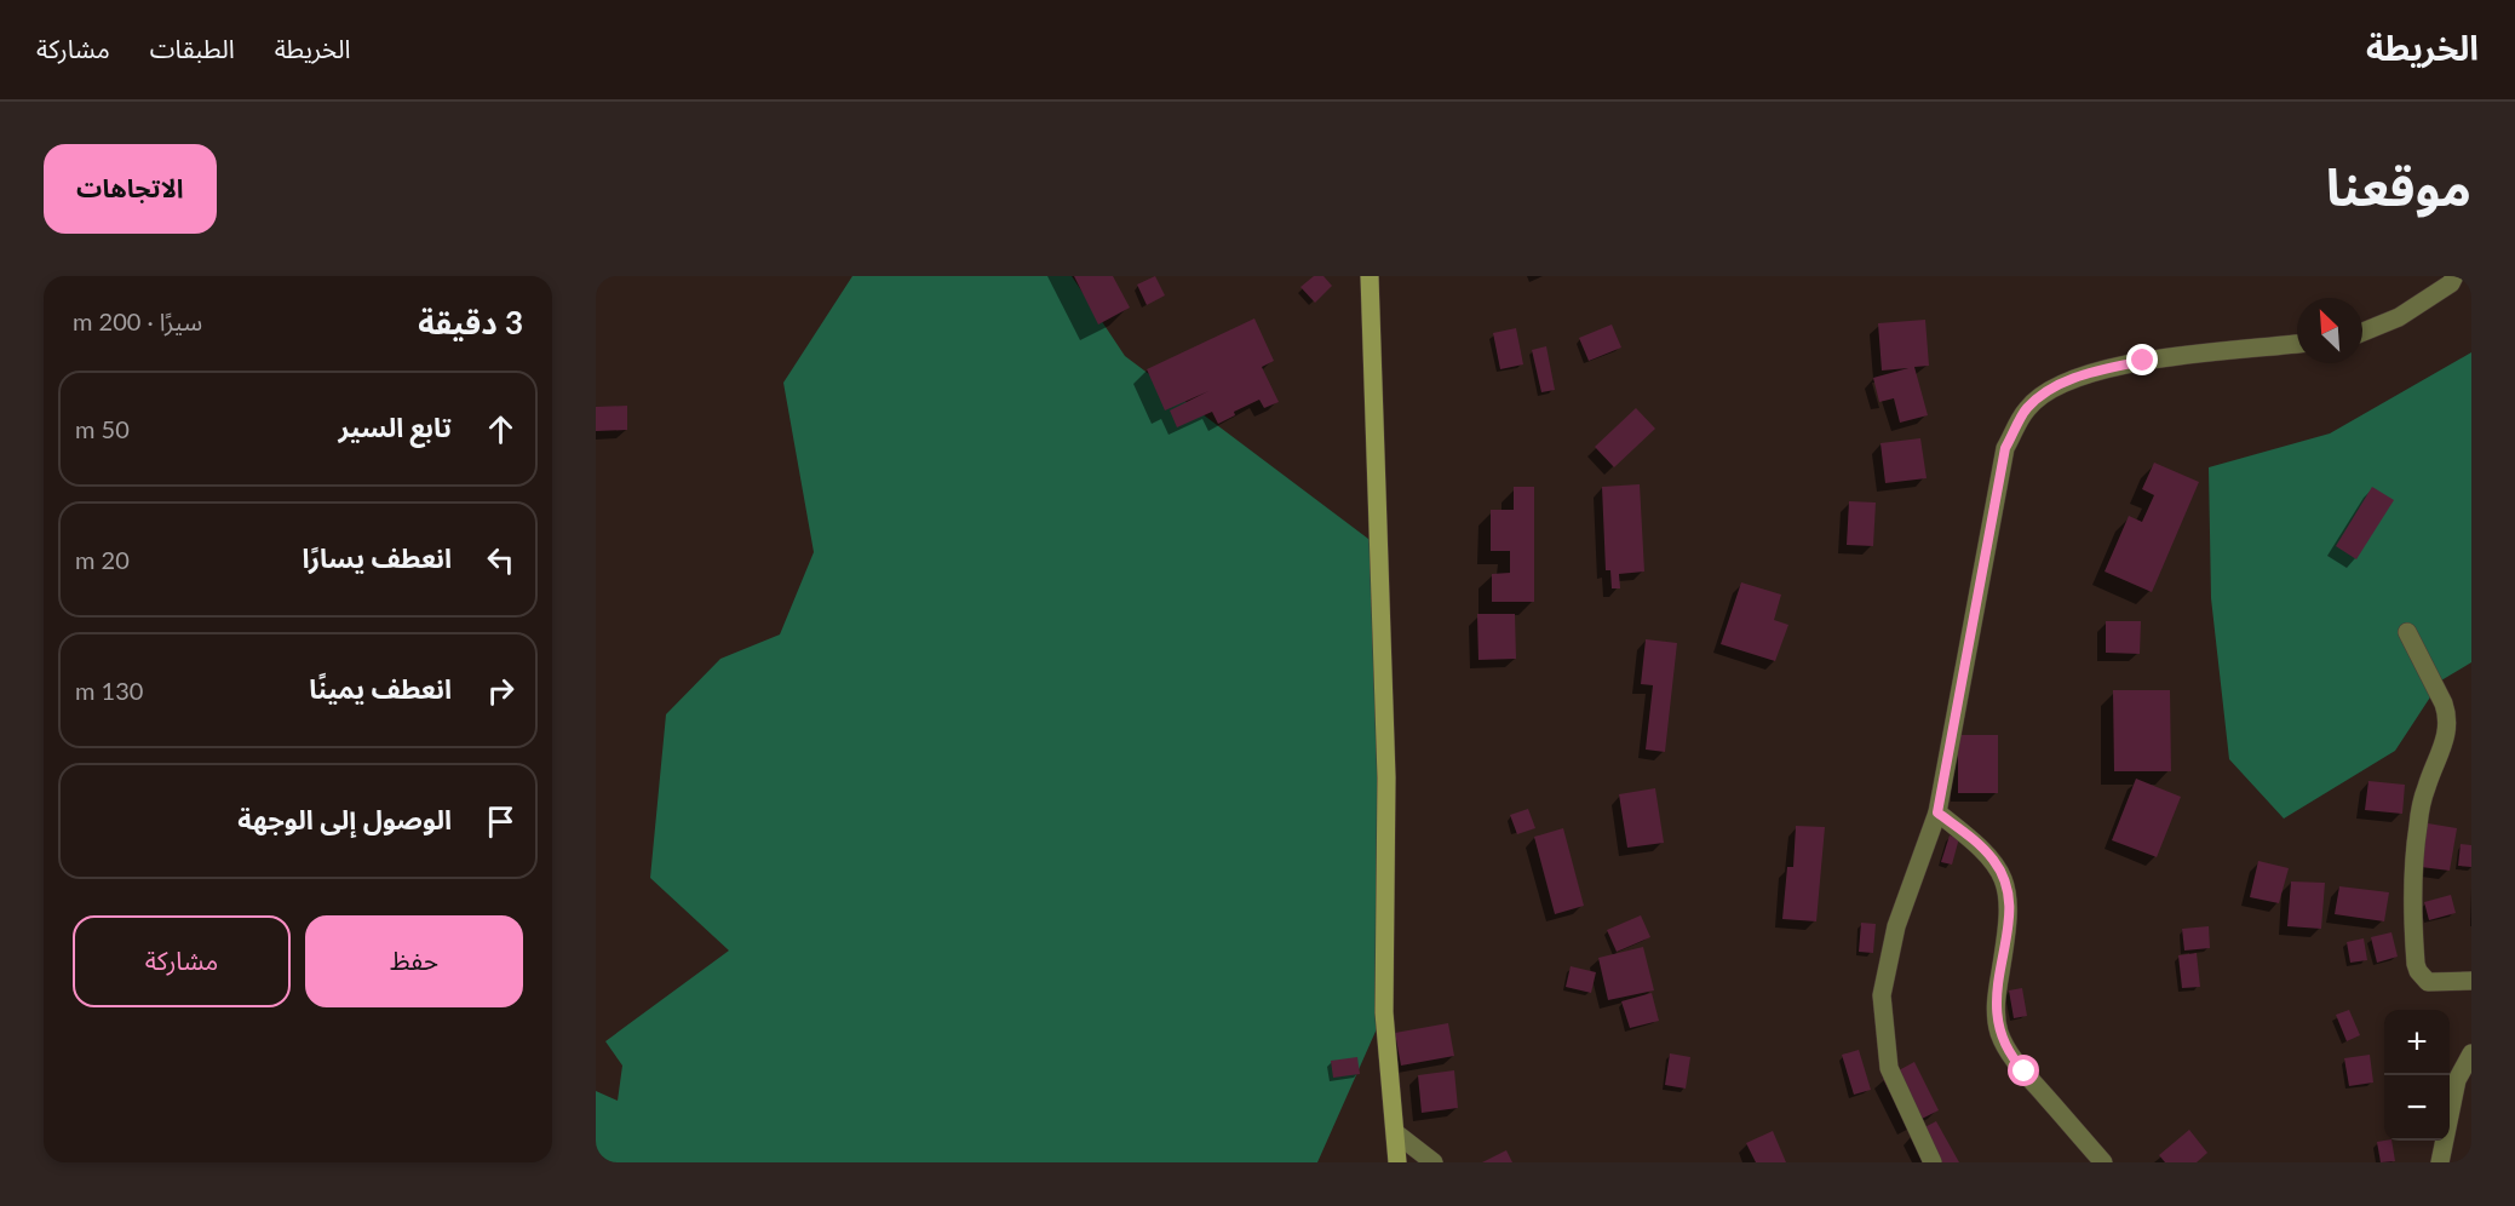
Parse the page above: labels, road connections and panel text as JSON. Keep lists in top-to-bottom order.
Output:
{
  "north": "top left",
  "page": {
    "header": "الخريطة",
    "nav": ["الخريطة", "الطبقات", "مشاركة"],
    "title": "موقعنا",
    "buttons": [
      "الاتجاهات",
      ["حفظ", "مشاركة"]
    ],
    "heading": ["3 دقيقة", "سيرًا · 200 m"],
    "list": [
      ["تابع السير", "50 m"],
      ["انعطف يسارًا", "20 m"],
      ["انعطف يمينًا", "130 m"],
      "الوصول إلى الوجهة"
    ],
    "map_buttons": ["+", "−"]
  }
}
